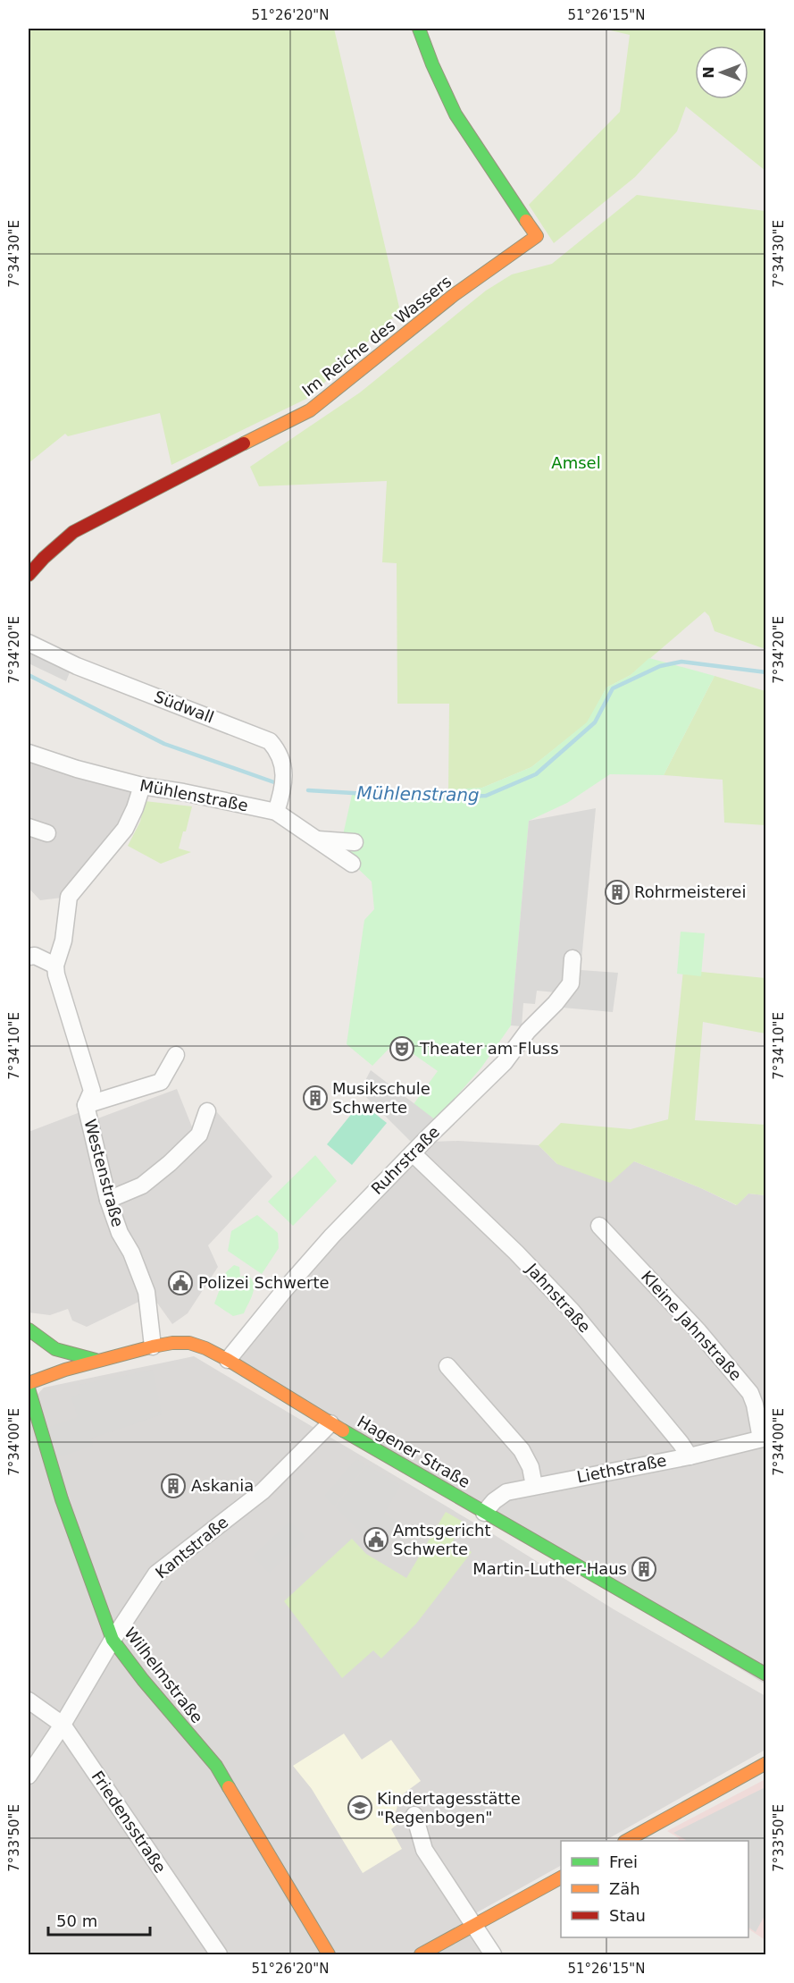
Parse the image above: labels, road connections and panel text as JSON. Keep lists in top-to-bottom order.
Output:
{
  "streets": {
    "street": [
      "Im Reiche des Wassers",
      "Südwall",
      "Mühlenstraße",
      "Ruhrstraße",
      "Westenstraße",
      "Jahnstraße",
      "Kleine Jahnstraße",
      "Hagener Straße",
      "Liethstraße",
      "Kantstraße",
      "Wilhelmstraße",
      "Friedensstraße"
    ]
  },
  "crossings": [
    ["Südwall", "Mühlenstraße"],
    ["Ruhrstraße", "Jahnstraße"],
    ["Ruhrstraße", "Hagener Straße"],
    ["Westenstraße", "Hagener Straße"],
    ["Jahnstraße", "Liethstraße"],
    ["Kleine Jahnstraße", "Liethstraße"],
    ["Hagener Straße", "Liethstraße"],
    ["Hagener Straße", "Kantstraße"],
    ["Kantstraße", "Wilhelmstraße"],
    ["Kantstraße", "Friedensstraße"]
  ],
  "water": ["Mühlenstrang"],
  "parks": ["Amsel"],
  "places": {
    "building": [
      "Rohrmeisterei",
      "Musikschule Schwerte",
      "Askania",
      "Martin-Luther-Haus"
    ],
    "theatre": ["Theater am Fluss"],
    "public building": ["Polizei Schwerte", "Amtsgericht Schwerte"],
    "school or university": ["Kindertagesstätte \"Regenbogen\""]
  },
  "legend": ["Frei", "Zäh", "Stau"],
  "scale_bar": "50 m",
  "north": "left",
  "coordinates": [
    "51°26'20\"N",
    "51°26'15\"N",
    "7°34'30\"E",
    "7°34'20\"E",
    "7°34'10\"E",
    "7°34'00\"E",
    "7°33'50\"E"
  ]
}
